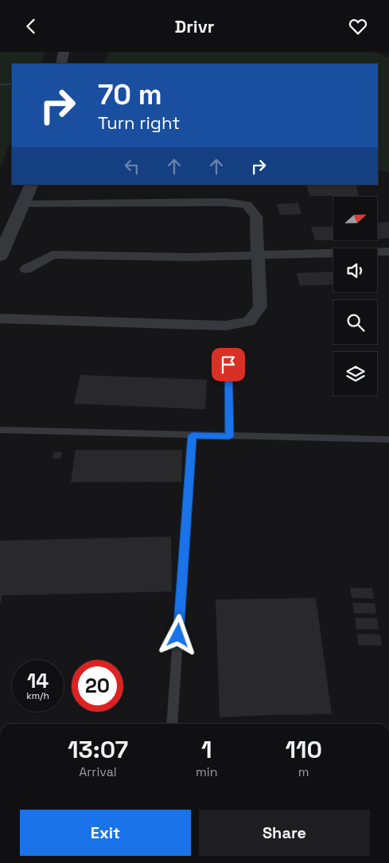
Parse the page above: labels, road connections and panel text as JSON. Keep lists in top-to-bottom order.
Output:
{
  "north": "right",
  "page": {
    "header": "Drivr",
    "turn": ["70 m", "Turn right"],
    "speed": "14 km/h",
    "limit": "20",
    "eta": [
      "13:07",
      "Arrival",
      "1",
      "min",
      "110",
      "m"
    ],
    "buttons": ["Exit", "Share"]
  }
}
